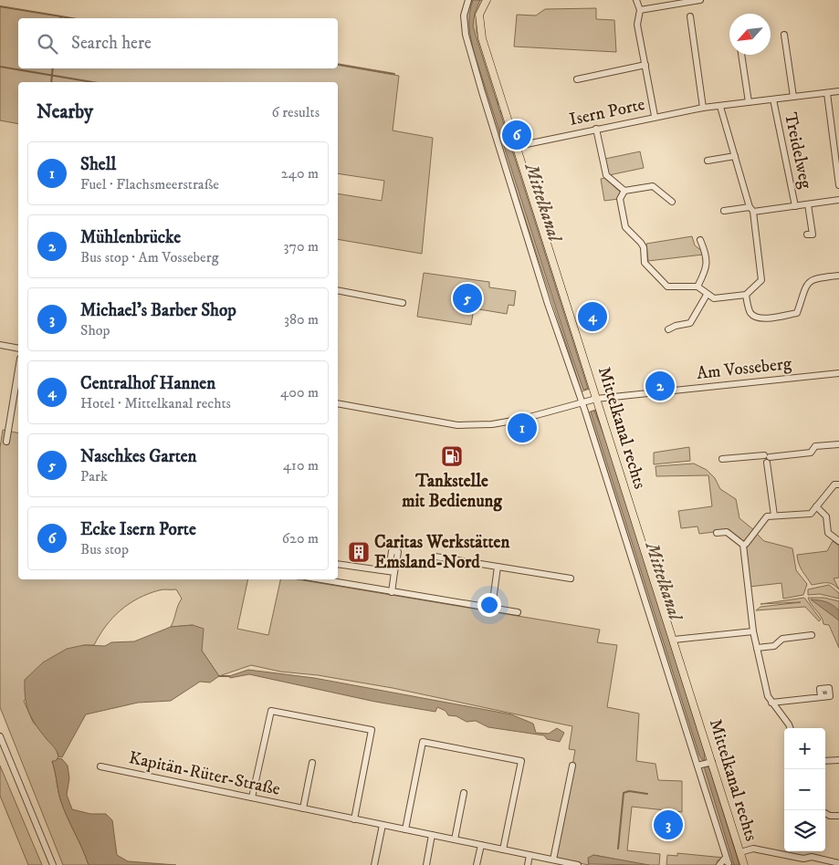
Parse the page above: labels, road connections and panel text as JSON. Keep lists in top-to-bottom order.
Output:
{
  "streets": {
    "main road": ["Mittelkanal rechts"],
    "street": [
      "Isern Porte",
      "Treidelweg",
      "Am Vosseberg",
      "Kapitän-Rüter-Straße"
    ]
  },
  "crossings": [
    ["Isern Porte", "Treidelweg"],
    ["Isern Porte", "Mittelkanal rechts"],
    ["Am Vosseberg", "Mittelkanal rechts"]
  ],
  "water": ["Mittelkanal"],
  "places": {
    "fuel station": ["Tankstelle mit Bedienung"],
    "building": ["Caritas Werkstätten Emsland-Nord"]
  },
  "north": "bottom left",
  "page": {
    "search": "Search here",
    "heading": ["Nearby", "6 results"],
    "pins": [
      "6",
      "5",
      "4",
      "2",
      "1",
      "3"
    ],
    "list": [
      {
        "mark": "1",
        "name": "Shell",
        "note": "Fuel · Flachsmeerstraße",
        "value": "240 m"
      },
      {
        "mark": "2",
        "name": "Mühlenbrücke",
        "note": "Bus stop · Am Vosseberg",
        "value": "370 m"
      },
      {
        "mark": "3",
        "name": "Michael's Barber Shop",
        "note": "Shop",
        "value": "380 m"
      },
      {
        "mark": "4",
        "name": "Centralhof Hannen",
        "note": "Hotel · Mittelkanal rechts",
        "value": "400 m"
      },
      {
        "mark": "5",
        "name": "Naschkes Garten",
        "note": "Park",
        "value": "410 m"
      },
      {
        "mark": "6",
        "name": "Ecke Isern Porte",
        "note": "Bus stop",
        "value": "620 m"
      }
    ],
    "map_buttons": ["+", "−"]
  }
}
